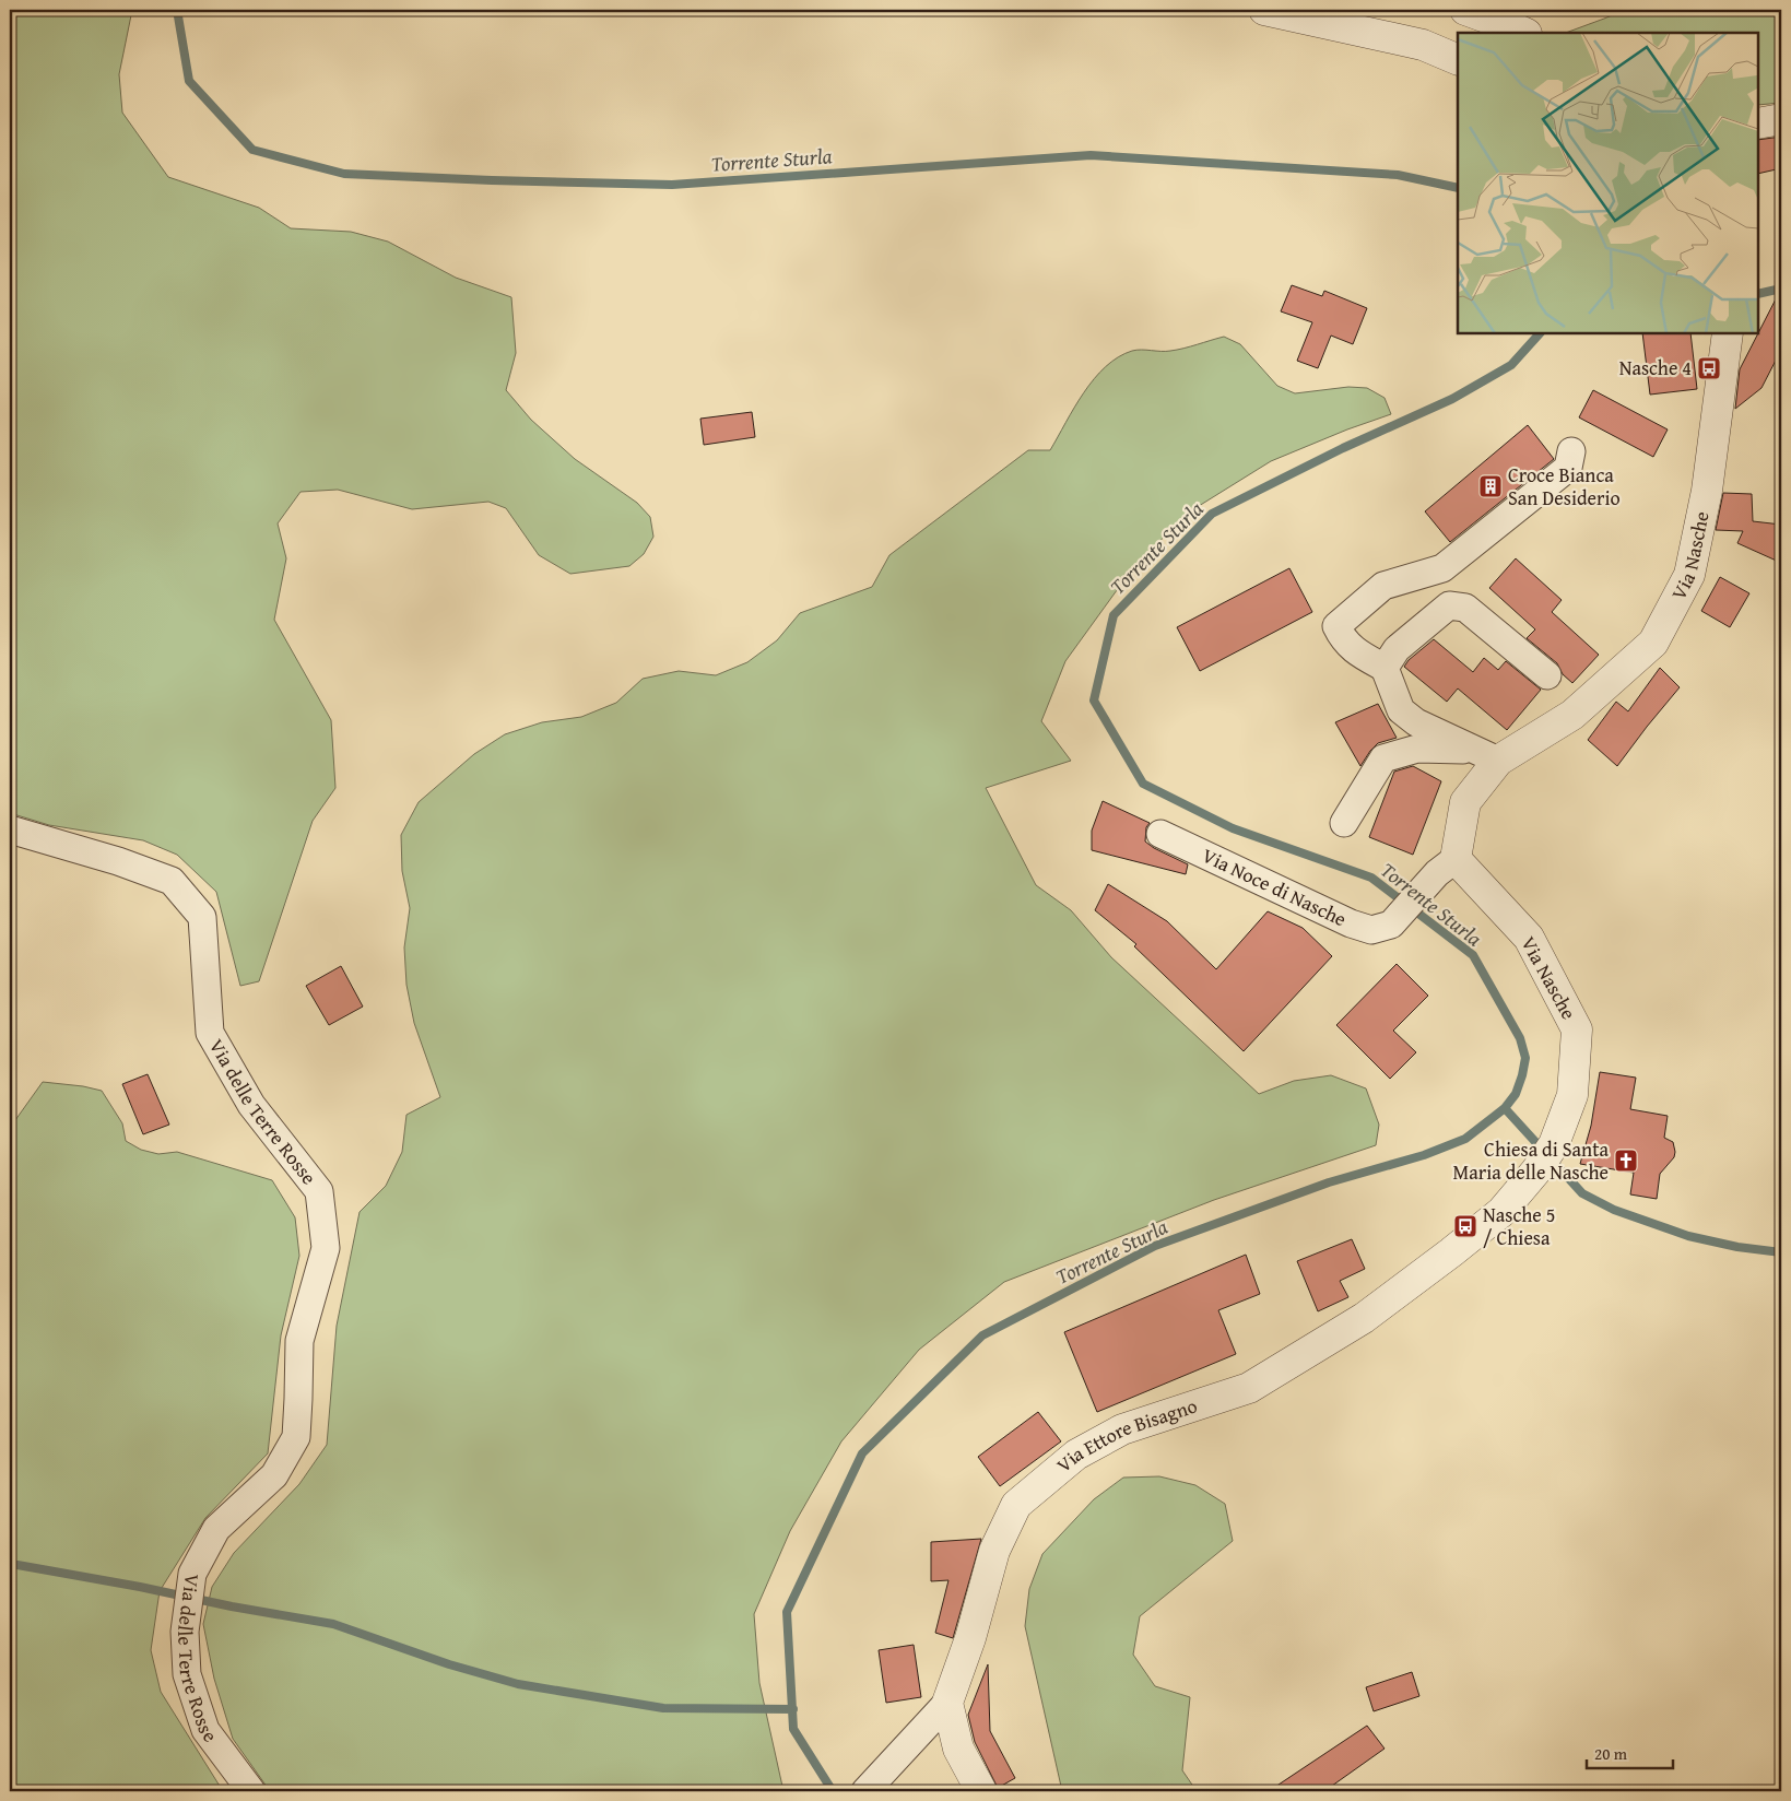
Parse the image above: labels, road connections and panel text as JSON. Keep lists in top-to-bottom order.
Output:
{
  "streets": {
    "street": [
      "Via Nasche",
      "Via Noce di Nasche",
      "Via delle Terre Rosse",
      "Via Ettore Bisagno"
    ]
  },
  "crossings": [
    ["Via Nasche", "Via Noce di Nasche"],
    ["Via Nasche", "Via Ettore Bisagno"]
  ],
  "water": ["Torrente Sturla"],
  "places": {
    "bus stop": ["Nasche 4", "Nasche 5 / Chiesa"],
    "building": ["Croce Bianca San Desiderio"],
    "church": ["Chiesa di Santa Maria delle Nasche"]
  },
  "scale_bar": "20 m"
}
